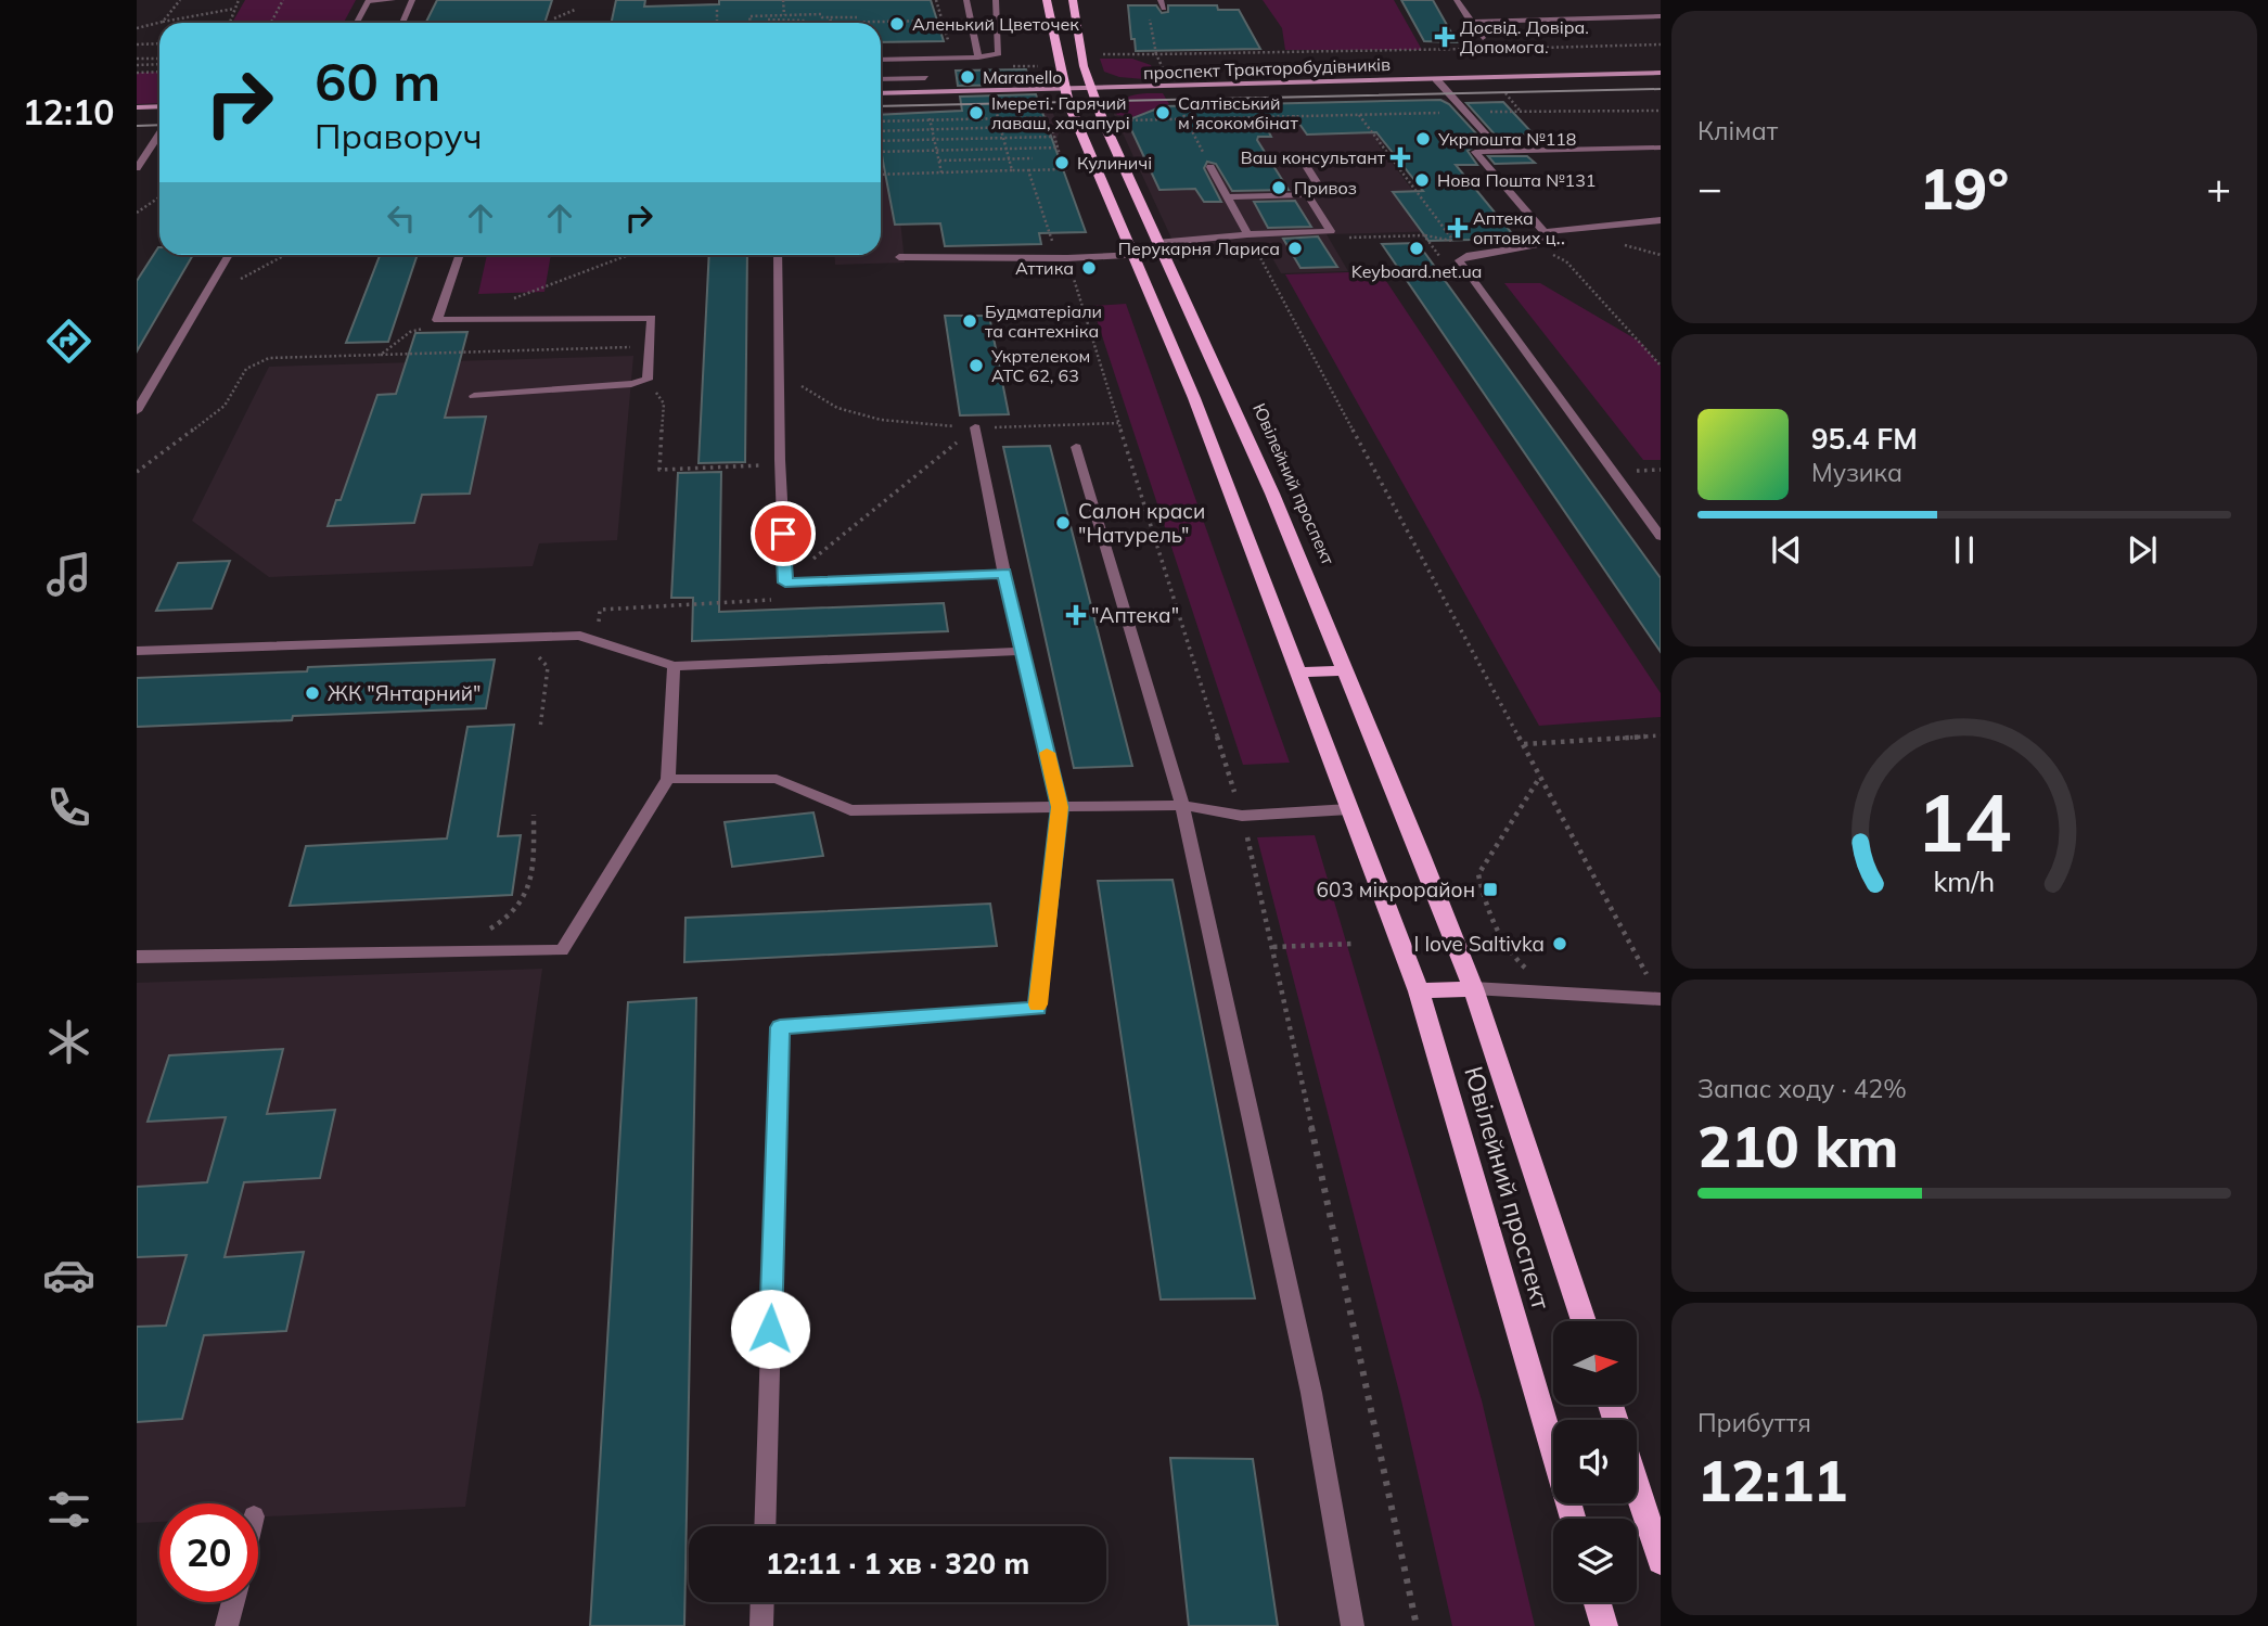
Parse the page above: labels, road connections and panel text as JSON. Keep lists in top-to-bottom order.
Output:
{
  "streets": {
    "main road": ["проспект Тракторобудівників", "Ювілейний проспект"]
  },
  "crossings": [
    ["проспект Тракторобудівників", "Ювілейний проспект"]
  ],
  "places": {
    "other": [
      "Аленький Цветочек",
      "Maranello",
      "Імереті. Гарячий лаваш, хачапурі",
      "Салтівський мʼясокомбінат",
      "Укрпошта №118",
      "Кулиничі",
      "Нова Пошта №131",
      "Привоз",
      "Перукарня Лариса",
      "Keyboard.net.ua",
      "Аттика",
      "Будматеріали та сантехніка",
      "Укртелеком АТС 62, 63",
      "Салон краси \"Натурель\"",
      "ЖК \"Янтарний\"",
      "I love Saltivka"
    ],
    "health": [
      "Досвід. Довіра. Допомога.",
      "Ваш консультант",
      "Аптека оптових ц‥",
      "\"Аптека\""
    ],
    "transit": ["603 мікрорайон"]
  },
  "north": "right",
  "page": {
    "tabs": "12:10",
    "tile": [
      "Клімат",
      ["Запас ходу · 42%", "210 km"],
      ["Прибуття", "12:11"]
    ],
    "turn": ["60 m", "Праворуч"],
    "heat": ["−", "19°", "+"],
    "song": ["95.4 FM", "Музика"],
    "limit": "20",
    "trip": "12:11 · 1 хв · 320 m",
    "gauge": ["14", "km/h"]
  }
}
